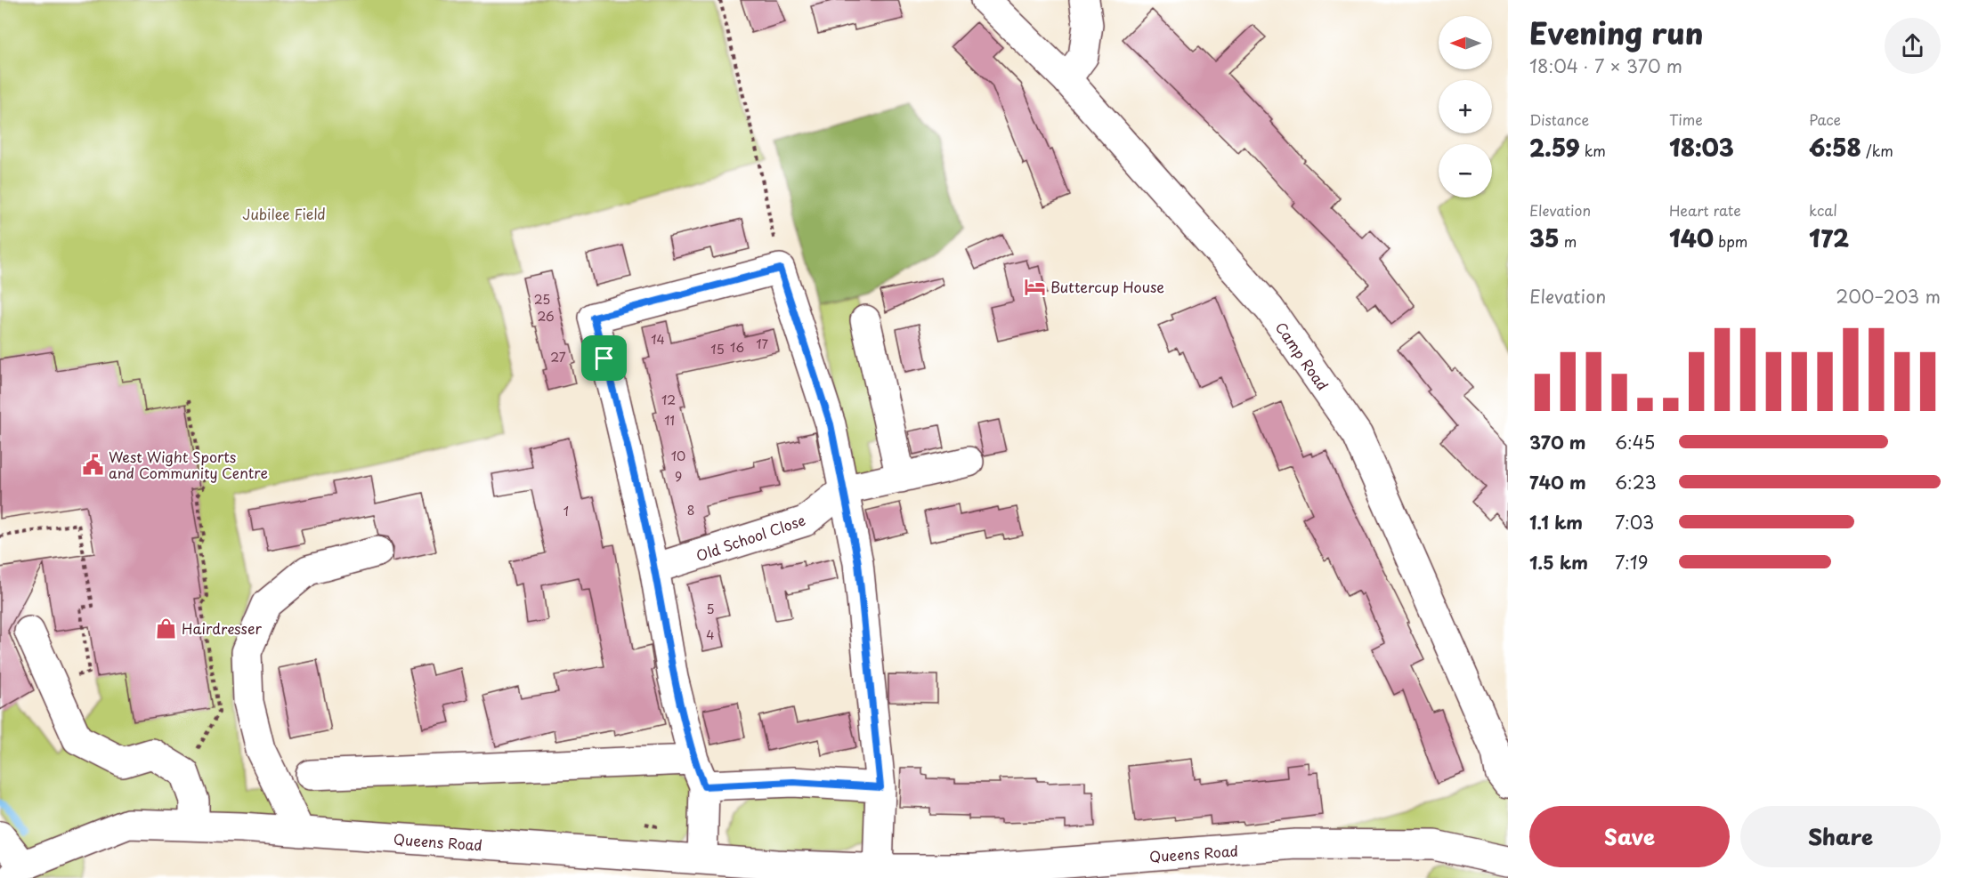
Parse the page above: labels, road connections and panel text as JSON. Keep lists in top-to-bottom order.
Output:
{
  "streets": {
    "street": ["Camp Road", "Old School Close", "Queens Road"]
  },
  "parks": ["Jubilee Field"],
  "places": {
    "hotel": ["Buttercup House"],
    "public building": ["West Wight Sports and Community Centre"],
    "shop": ["Hairdresser"]
  },
  "house_numbers": [
    "25",
    "26",
    "14",
    "17",
    "16",
    "15",
    "27",
    "12",
    "11",
    "10",
    "9",
    "8",
    "1",
    "5",
    "4"
  ],
  "north": "left",
  "page": {
    "heading": ["Evening run", "18:04 · 7 × 370 m"],
    "map_buttons": ["+", "−"],
    "stats": [
      ["Distance", "2.59 km"],
      ["Time", "18:03"],
      ["Pace", "6:58 /km"],
      ["Elevation", "35 m"],
      ["Heart rate", "140 bpm"],
      ["kcal", "172"]
    ],
    "chart": ["Elevation", "200–203 m"],
    "list": [
      {
        "name": "370 m",
        "note": "6:45"
      },
      {
        "name": "740 m",
        "note": "6:23"
      },
      {
        "name": "1.1 km",
        "note": "7:03"
      },
      {
        "name": "1.5 km",
        "note": "7:19"
      }
    ],
    "buttons": ["Save", "Share"]
  }
}
